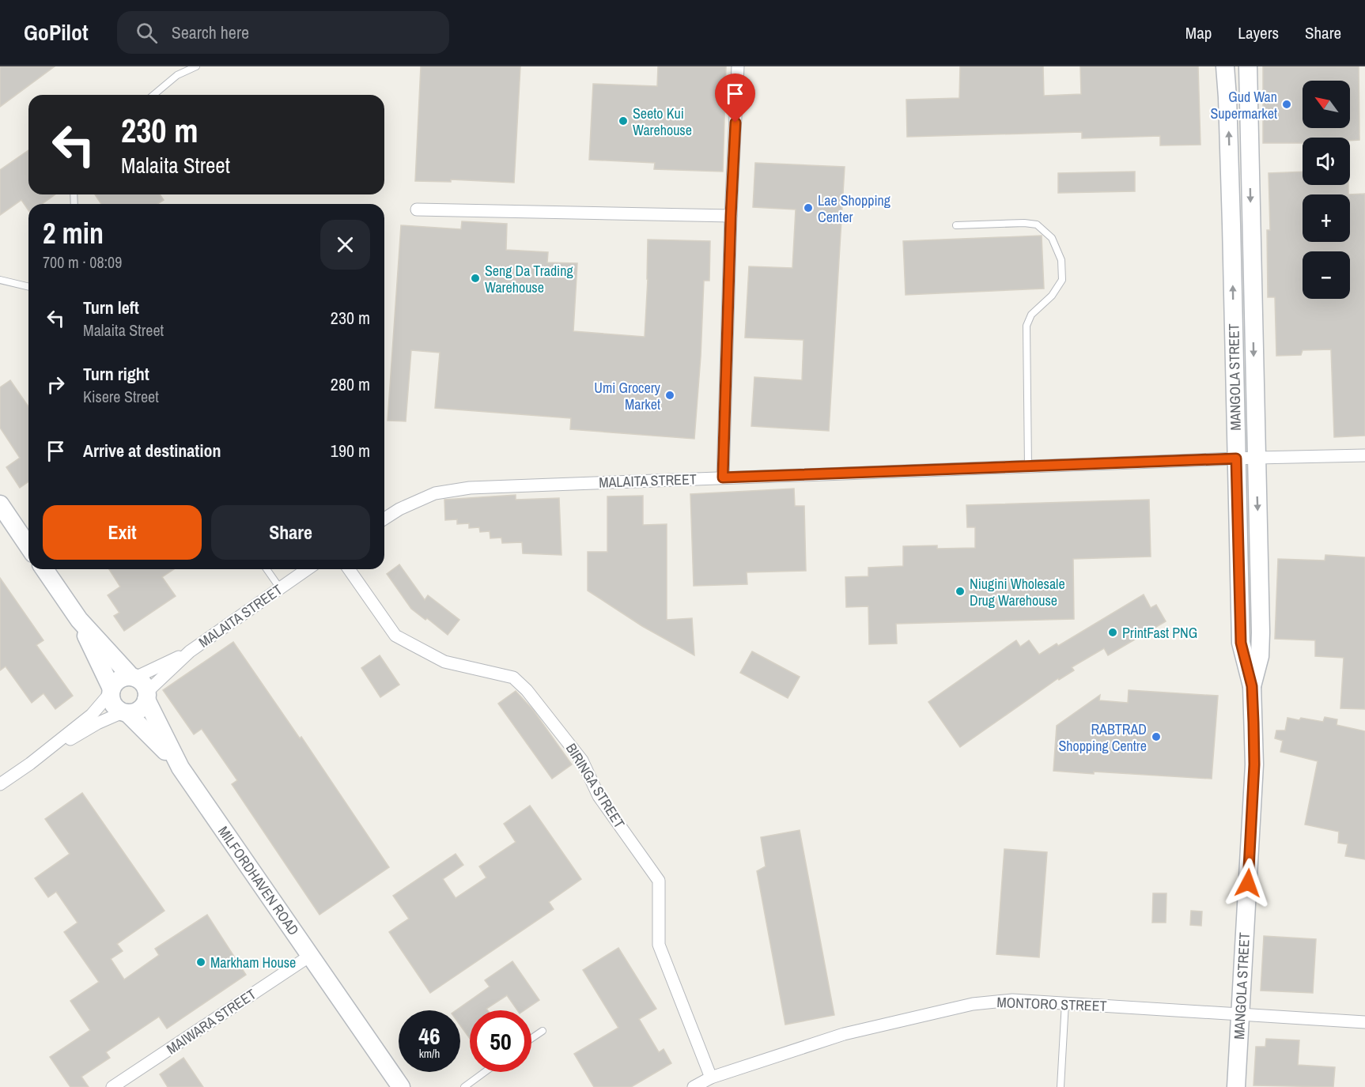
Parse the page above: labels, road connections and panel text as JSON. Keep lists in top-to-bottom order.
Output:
{
  "streets": {
    "main road": ["MANGOLA STREET", "MILFORDHAVEN ROAD"],
    "street": [
      "MALAITA STREET",
      "BIRINGA STREET",
      "MONTORO STREET",
      "MAIWARA STREET"
    ]
  },
  "crossings": [
    ["MANGOLA STREET", "MALAITA STREET"],
    ["MANGOLA STREET", "MONTORO STREET"],
    ["MALAITA STREET", "MILFORDHAVEN ROAD"],
    ["BIRINGA STREET", "MONTORO STREET"],
    ["MILFORDHAVEN ROAD", "MAIWARA STREET"]
  ],
  "places": [
    "Gud Wan Supermarket",
    "Seeto Kui Warehouse",
    "Lae Shopping Center",
    "Seng Da Trading Warehouse",
    "Umi Grocery Market",
    "Niugini Wholesale Drug Warehouse",
    "PrintFast PNG",
    "RABTRAD Shopping Centre",
    "Markham House"
  ],
  "north": "top left",
  "page": {
    "header": "GoPilot",
    "search": "Search here",
    "nav": ["Map", "Layers", "Share"],
    "map_buttons": ["+", "−"],
    "turn": ["230 m", "Malaita Street"],
    "heading": ["2 min", "700 m · 08:09"],
    "list": [
      {
        "name": "Turn left",
        "note": "Malaita Street",
        "value": "230 m"
      },
      {
        "name": "Turn right",
        "note": "Kisere Street",
        "value": "280 m"
      },
      {
        "name": "Arrive at destination",
        "value": "190 m"
      }
    ],
    "buttons": ["Exit", "Share"],
    "speed": "46 km/h",
    "limit": "50"
  }
}
